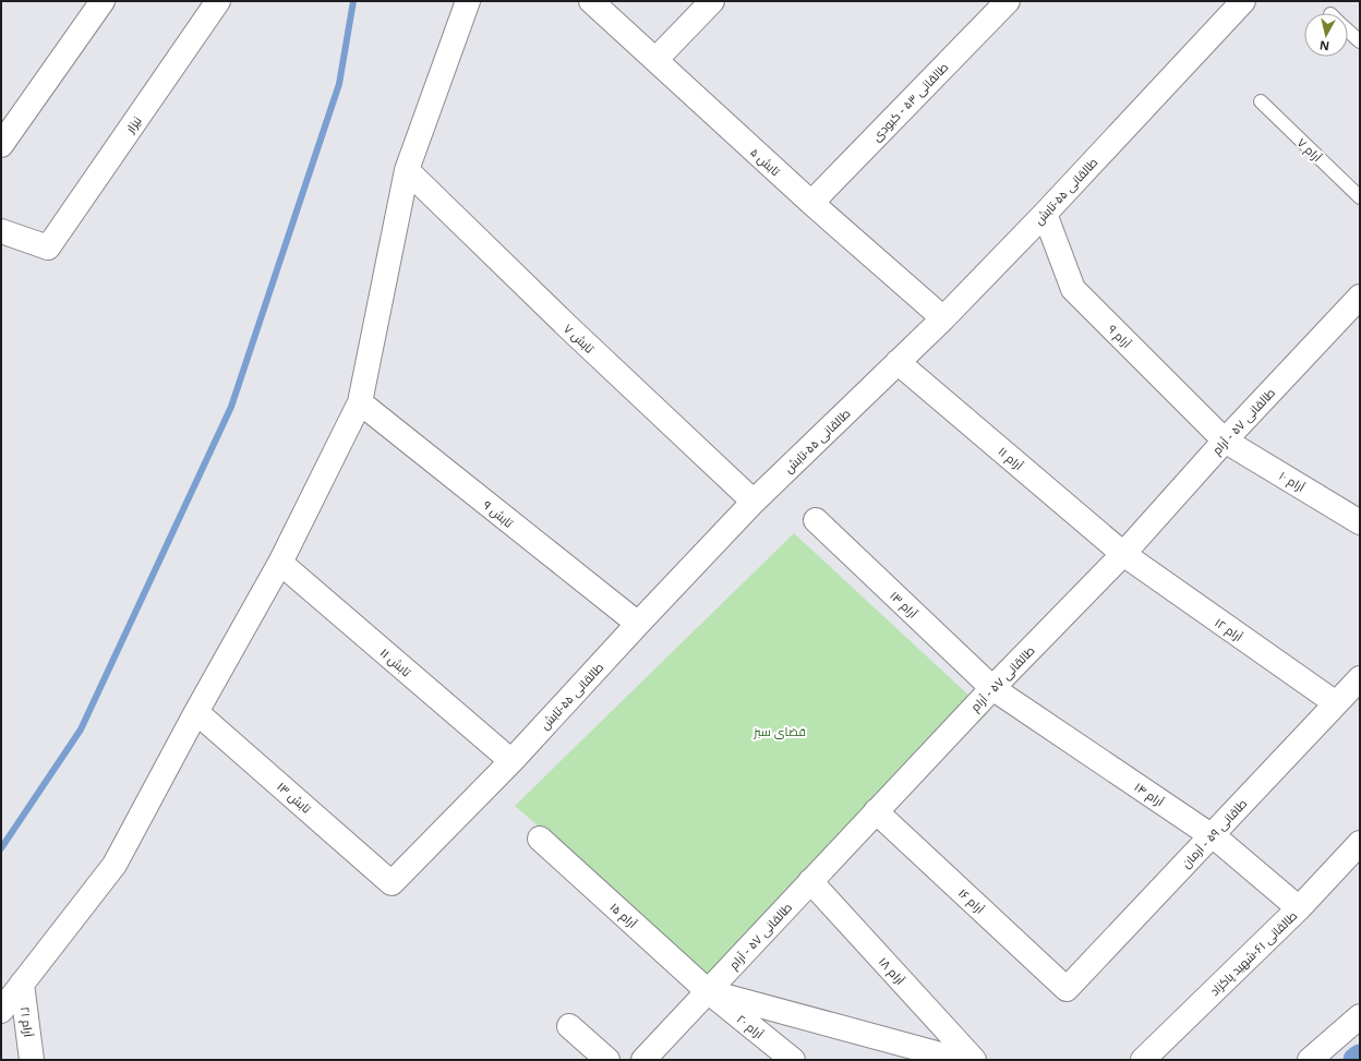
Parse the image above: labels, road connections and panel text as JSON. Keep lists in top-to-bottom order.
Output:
{
  "streets": {
    "street": [
      "طالقانی ۵۳ - کبودی",
      "نیزار",
      "تابش ۵",
      "طالقانی ۵۵-تابش",
      "آرام ۹",
      "تابش ۷",
      "طالقانی ۵۷ - آرام",
      "آرام ۱۱",
      "آرام ۱۰",
      "تابش ۹",
      "آرام ۱۳",
      "آرام ۱۲",
      "تابش ۱۱",
      "آرام ۱۴",
      "تابش ۱۳",
      "طاقانی ۵۹ - آرمان",
      "آرام ۱۶",
      "آرام ۱۵",
      "طالقانی ۶۱-شهید پاکزاد",
      "آرام ۱۸",
      "آرام ۲۱",
      "آرام ۲۰"
    ],
    "lane": ["آرام ۷"]
  },
  "crossings": [
    ["طالقانی ۵۳ - کبودی", "تابش ۵"],
    ["تابش ۵", "طالقانی ۵۵-تابش"],
    ["طالقانی ۵۵-تابش", "آرام ۹"],
    ["طالقانی ۵۵-تابش", "تابش ۷"],
    ["طالقانی ۵۵-تابش", "آرام ۱۱"],
    ["طالقانی ۵۵-تابش", "تابش ۹"],
    ["طالقانی ۵۵-تابش", "تابش ۱۱"],
    ["طالقانی ۵۵-تابش", "تابش ۱۳"],
    ["آرام ۹", "طالقانی ۵۷ - آرام"],
    ["آرام ۹", "آرام ۱۰"],
    ["طالقانی ۵۷ - آرام", "آرام ۱۱"],
    ["طالقانی ۵۷ - آرام", "آرام ۱۰"],
    ["طالقانی ۵۷ - آرام", "آرام ۱۳"],
    ["طالقانی ۵۷ - آرام", "آرام ۱۲"],
    ["طالقانی ۵۷ - آرام", "آرام ۱۴"],
    ["طالقانی ۵۷ - آرام", "آرام ۱۶"],
    ["طالقانی ۵۷ - آرام", "آرام ۱۵"],
    ["طالقانی ۵۷ - آرام", "آرام ۱۸"],
    ["طالقانی ۵۷ - آرام", "آرام ۲۰"],
    ["آرام ۱۱", "آرام ۱۲"],
    ["آرام ۱۳", "آرام ۱۴"],
    ["آرام ۱۲", "طاقانی ۵۹ - آرمان"],
    ["آرام ۱۴", "طاقانی ۵۹ - آرمان"],
    ["آرام ۱۴", "طالقانی ۶۱-شهید پاکزاد"],
    ["طاقانی ۵۹ - آرمان", "آرام ۱۶"],
    ["آرام ۱۵", "آرام ۲۰"]
  ],
  "parks": ["فضای سبز"],
  "north": "bottom"
}
